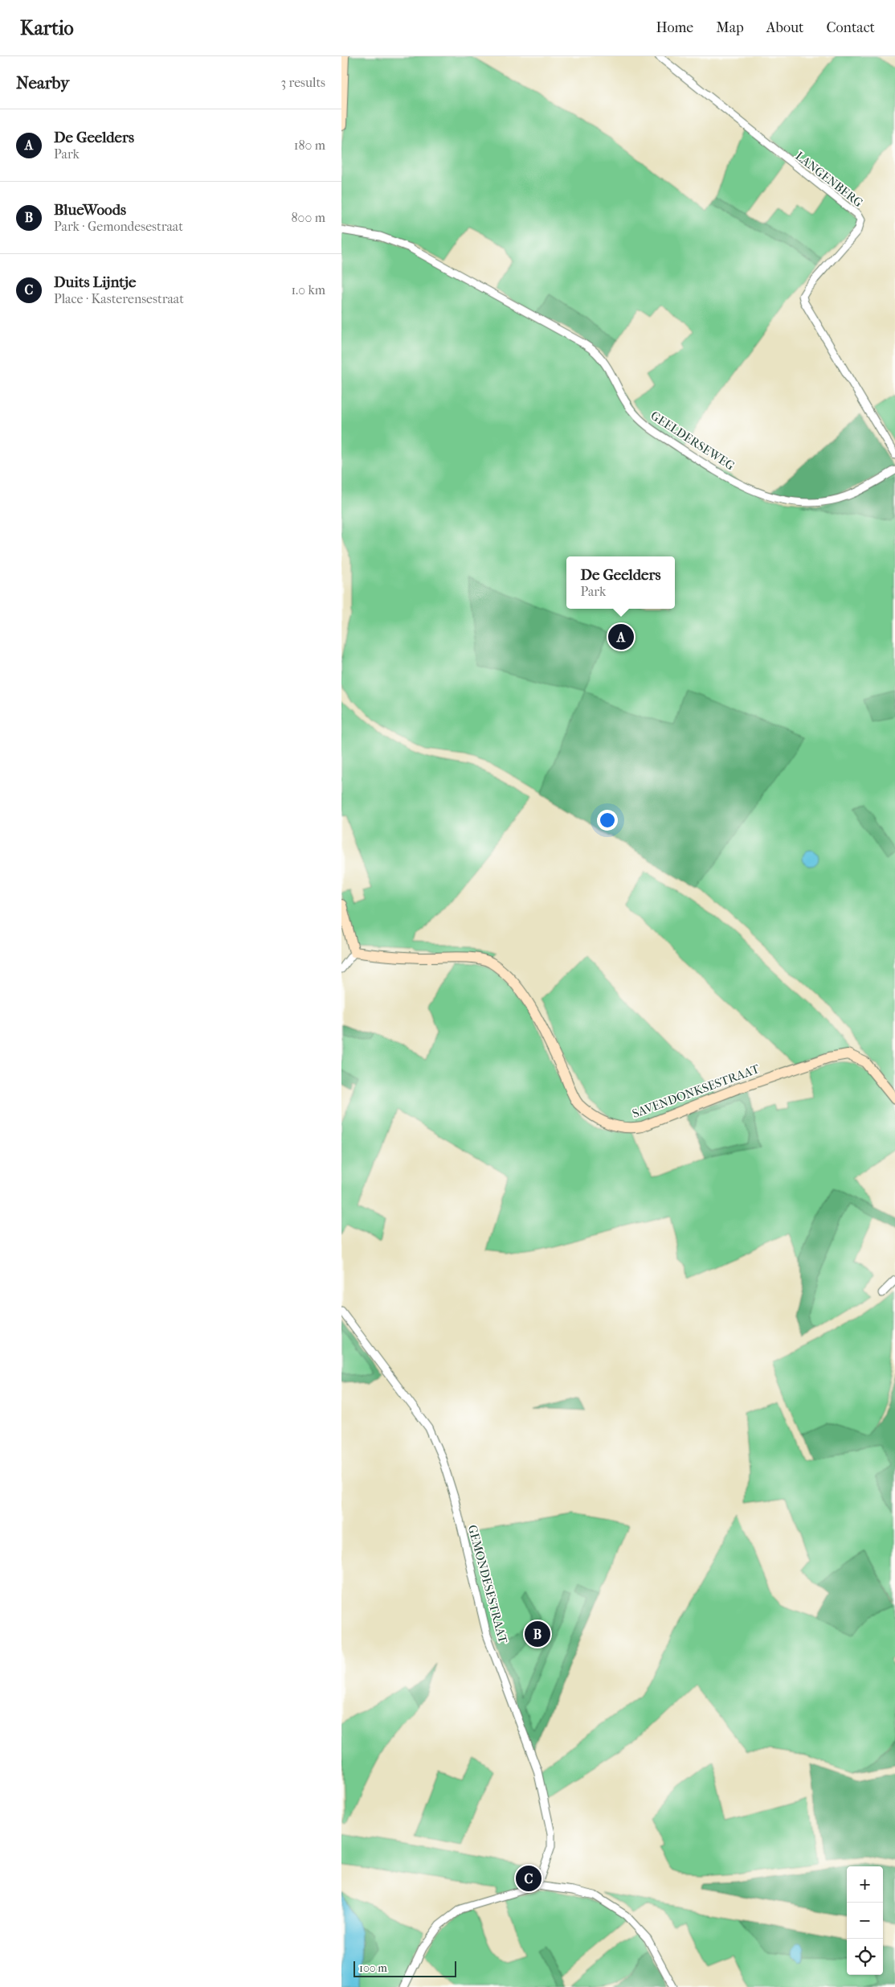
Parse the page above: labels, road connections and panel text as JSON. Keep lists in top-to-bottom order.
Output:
{
  "streets": {
    "street": [
      "LANGENBERG",
      "GEELDERSEWEG",
      "SAVENDONKSESTRAAT",
      "GEMONDESESTRAAT"
    ]
  },
  "scale_bar": "100 m",
  "page": {
    "header": "Kartio",
    "nav": [
      "Home",
      "Map",
      "About",
      "Contact"
    ],
    "heading": ["Nearby", "3 results"],
    "list": [
      {
        "mark": "A",
        "name": "De Geelders",
        "note": "Park",
        "value": "180 m"
      },
      {
        "mark": "B",
        "name": "BlueWoods",
        "note": "Park · Gemondesestraat",
        "value": "800 m"
      },
      {
        "mark": "C",
        "name": "Duits Lijntje",
        "note": "Place · Kasterensestraat",
        "value": "1.0 km"
      }
    ],
    "popup": ["De Geelders", "Park"],
    "pins": ["A", "B", "C"],
    "map_buttons": ["+", "−"],
    "scale": "100 m"
  }
}
